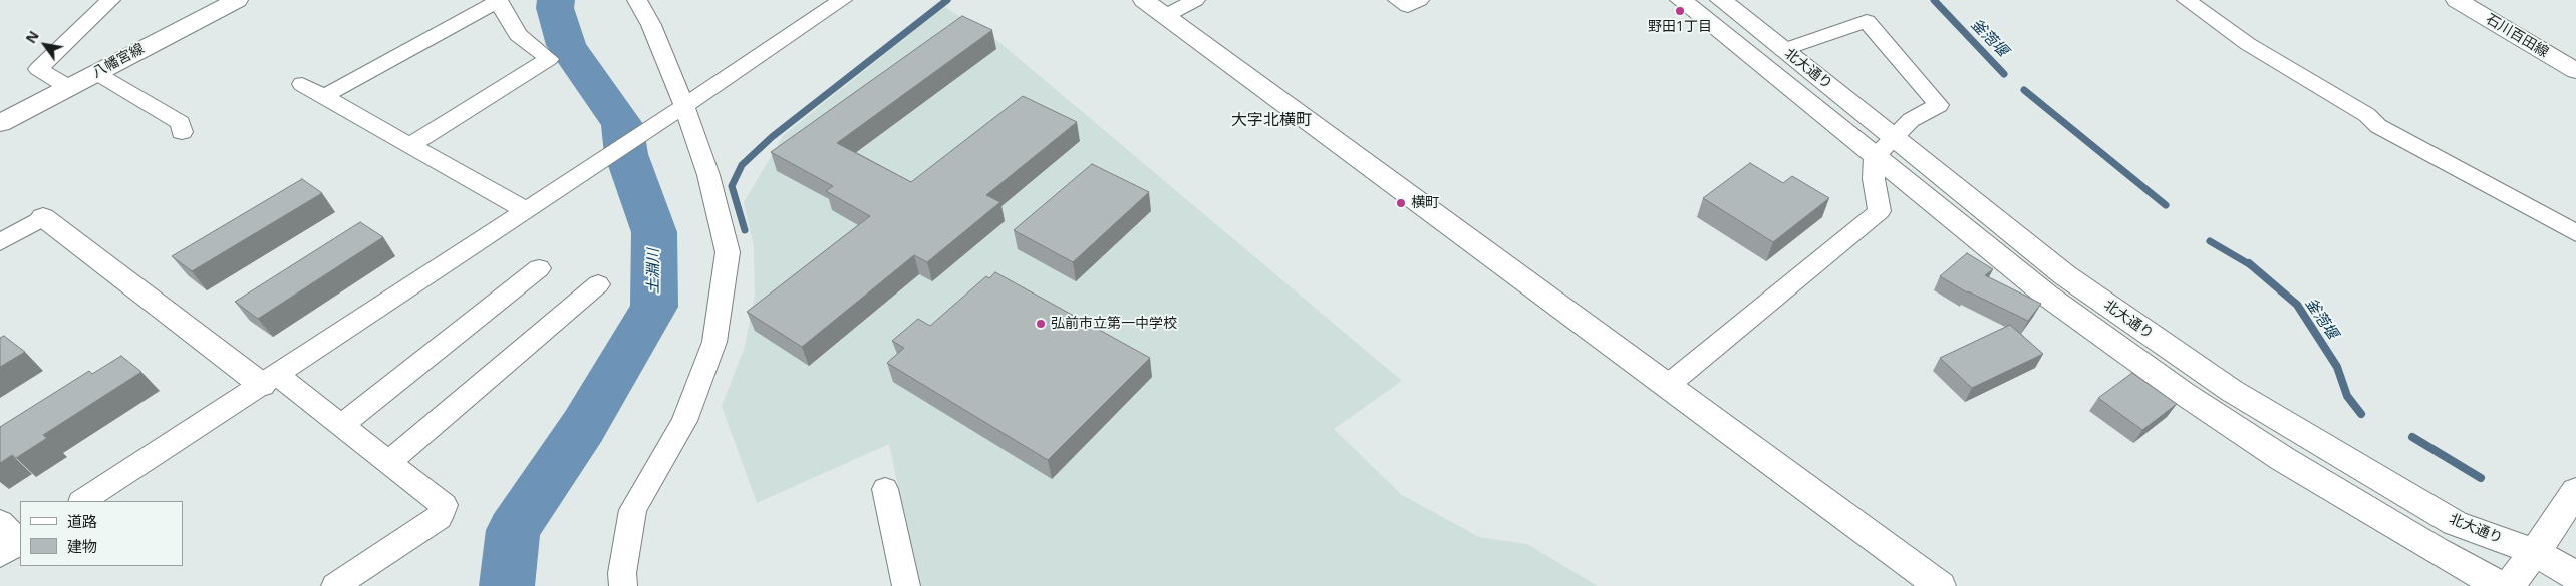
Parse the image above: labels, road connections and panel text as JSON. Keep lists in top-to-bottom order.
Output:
{
  "streets": {
    "street": ["石川百田線", "八幡宮線", "北大通り"]
  },
  "districts": ["大字北横町"],
  "water": ["釜萢堰", "土淵川"],
  "places": ["野田1丁目", "横町", "弘前市立第一中学校"],
  "legend": ["道路", "建物"],
  "north": "top left"
}
